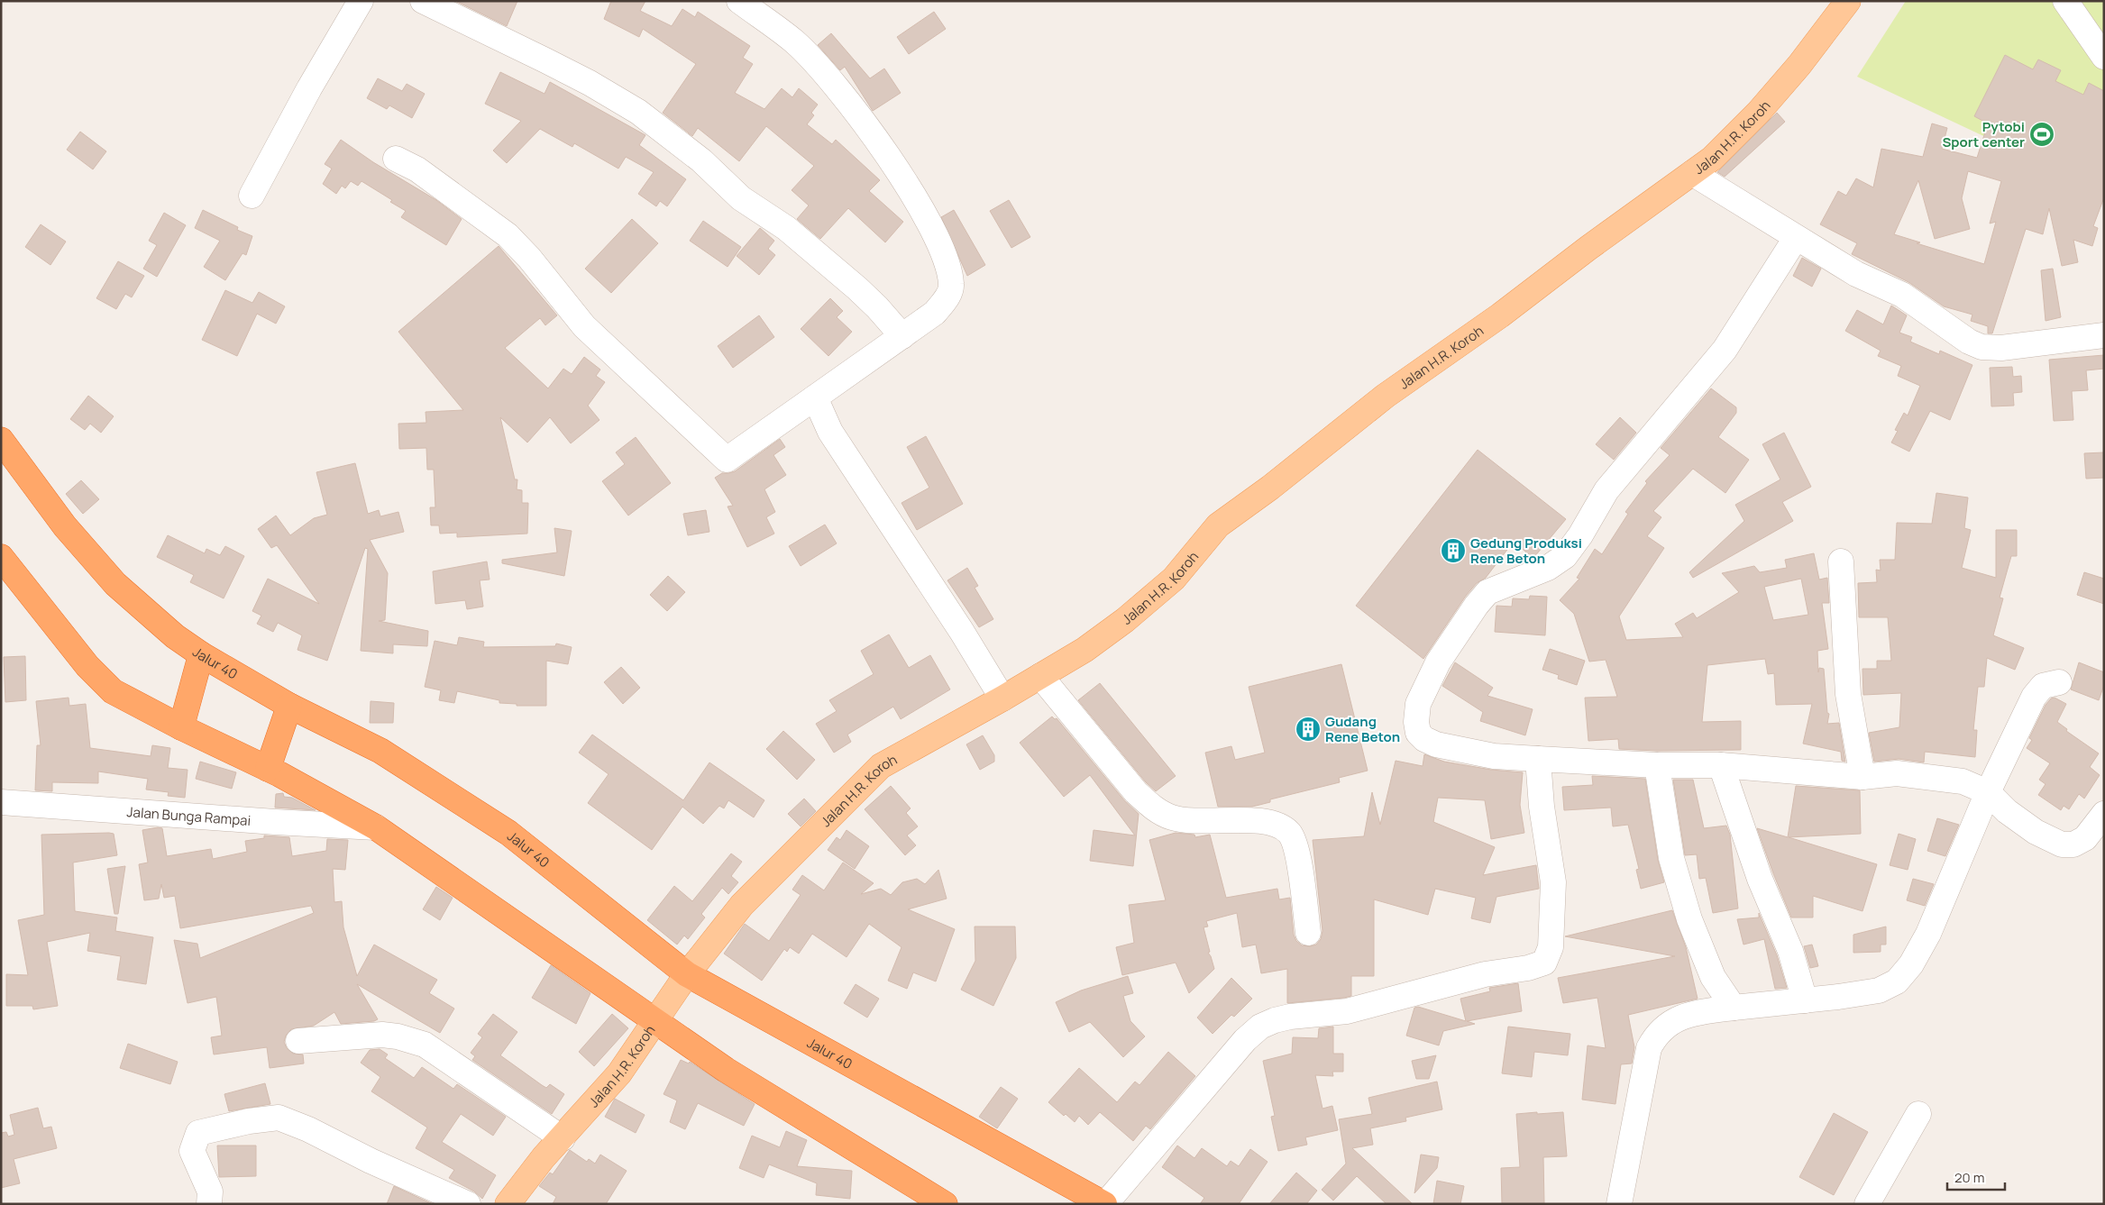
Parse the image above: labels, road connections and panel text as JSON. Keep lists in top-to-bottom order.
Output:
{
  "streets": {
    "highway": ["Jalur 40"],
    "main road": ["Jalan H.R. Koroh"],
    "street": ["Jalan Bunga Rampai"]
  },
  "crossings": [
    ["Jalan H.R. Koroh", "Jalur 40"]
  ],
  "places": {
    "sports": ["Pytobi Sport center"],
    "building": ["Gedung Produksi Rene Beton", "Gudang Rene Beton"]
  },
  "scale_bar": "20 m"
}
